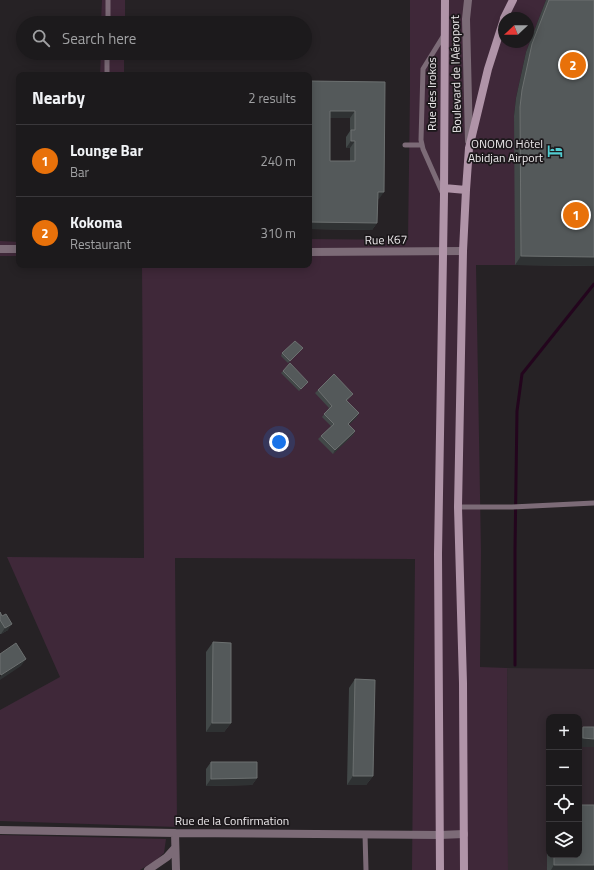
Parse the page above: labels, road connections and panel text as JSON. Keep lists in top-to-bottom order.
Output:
{
  "streets": {
    "main road": ["Rue des Irokos"],
    "street": ["Boulevard de l'Aéroport", "Rue K67", "Rue de la Confirmation"]
  },
  "crossings": [
    ["Rue des Irokos", "Rue K67"],
    ["Rue des Irokos", "Rue de la Confirmation"]
  ],
  "places": {
    "hotel": ["ONOMO Hôtel Abidjan Airport"]
  },
  "north": "left",
  "page": {
    "search": "Search here",
    "pins": ["2", "1"],
    "heading": ["Nearby", "2 results"],
    "list": [
      {
        "mark": "1",
        "name": "Lounge Bar",
        "note": "Bar",
        "value": "240 m"
      },
      {
        "mark": "2",
        "name": "Kokoma",
        "note": "Restaurant",
        "value": "310 m"
      }
    ],
    "map_buttons": ["+", "−"]
  }
}
